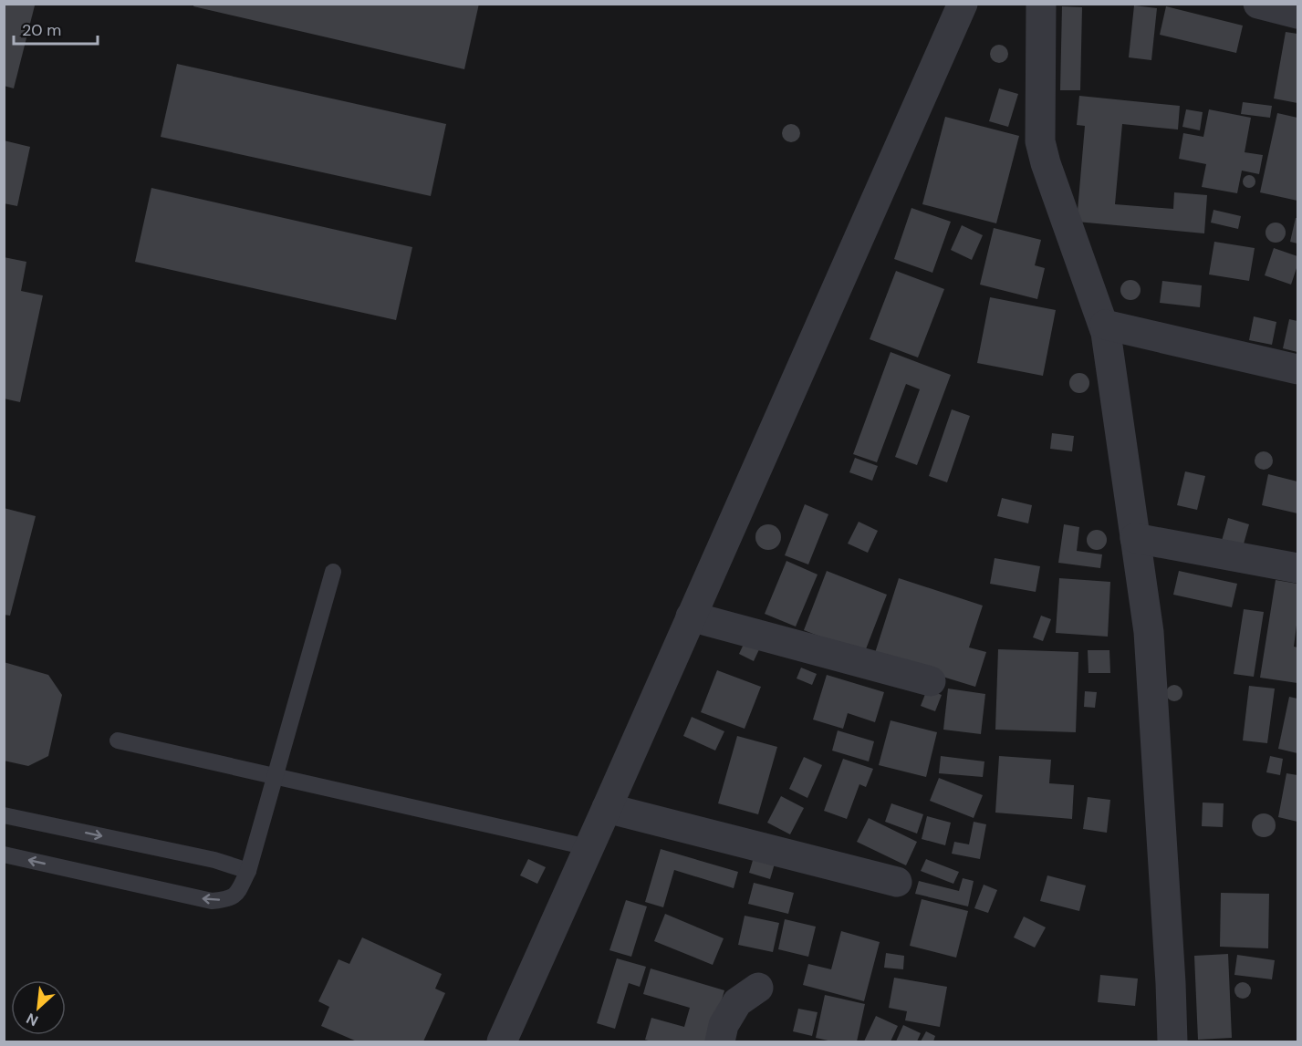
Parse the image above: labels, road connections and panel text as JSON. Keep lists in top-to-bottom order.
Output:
{
  "scale_bar": "20 m",
  "north": "bottom left"
}
